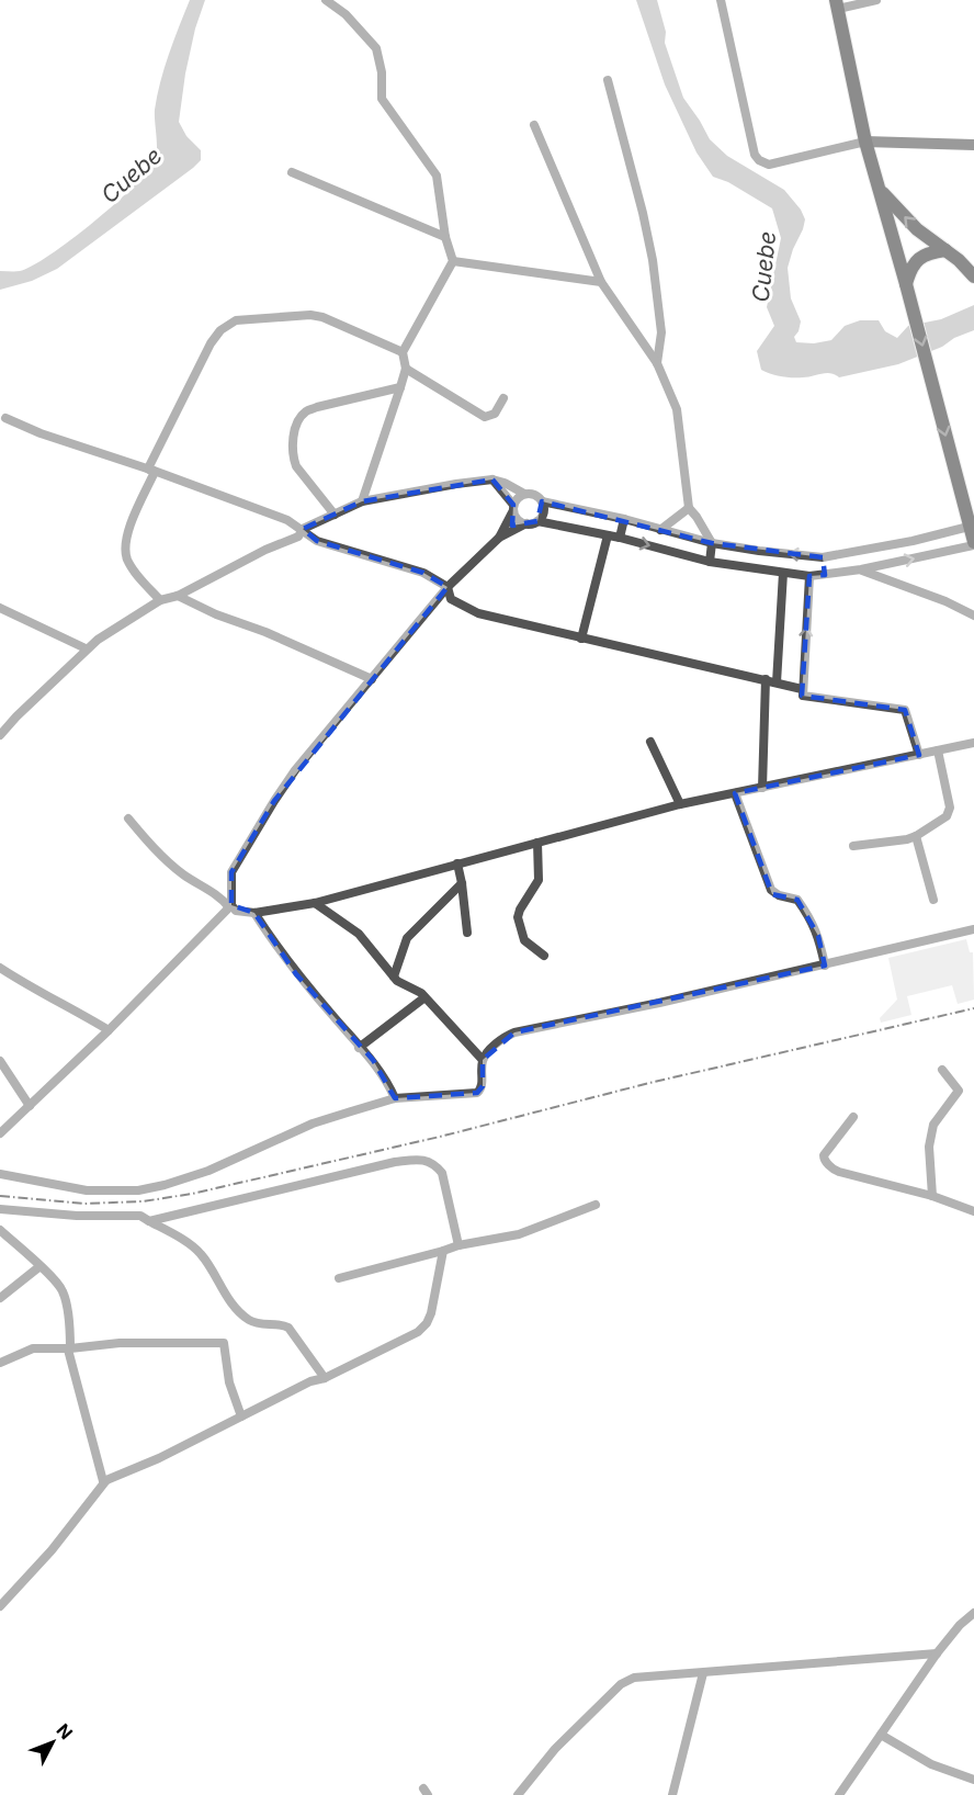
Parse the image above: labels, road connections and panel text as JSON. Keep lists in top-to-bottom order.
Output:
{
  "water": ["Cuebe"],
  "north": "top right"
}
